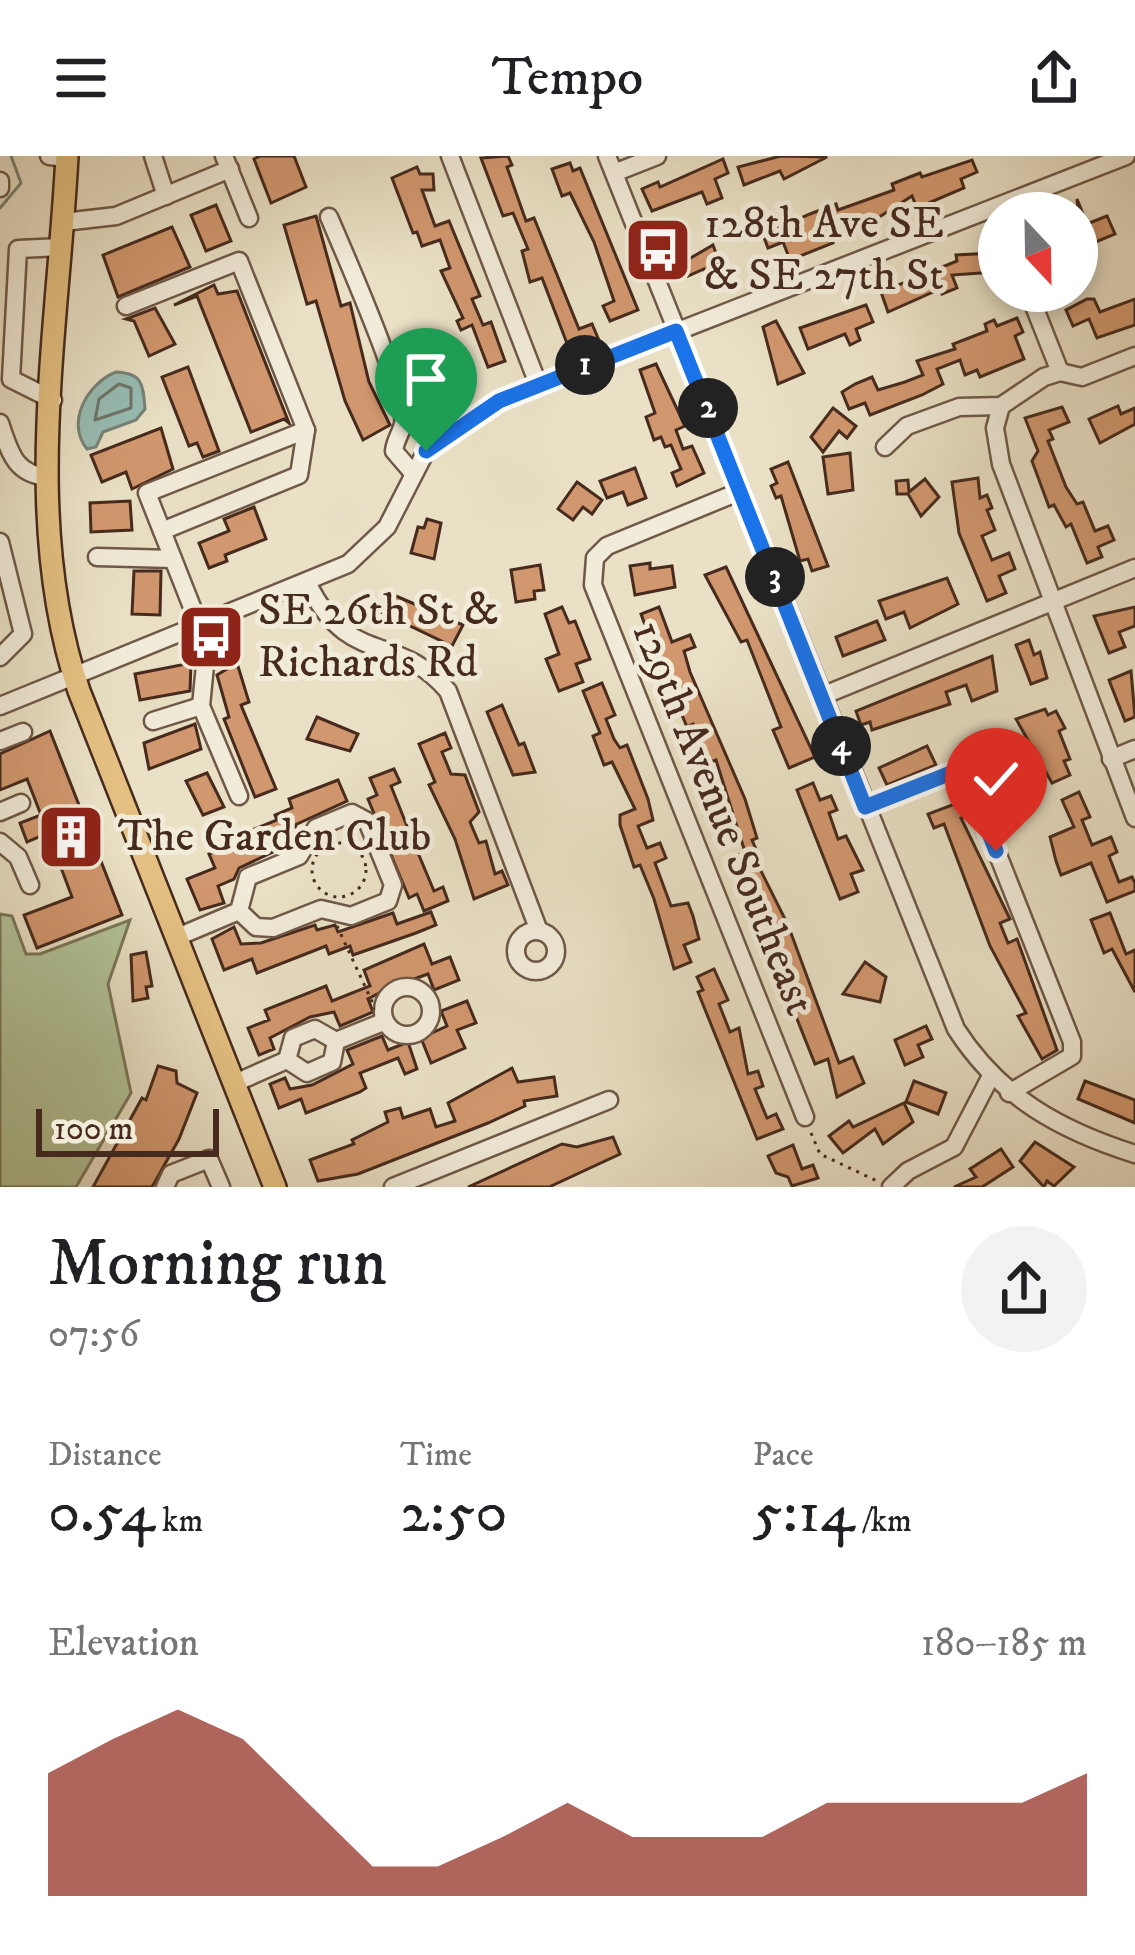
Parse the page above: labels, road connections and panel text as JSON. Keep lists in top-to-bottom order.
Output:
{
  "streets": {
    "street": ["129th Avenue Southeast"]
  },
  "places": {
    "bus stop": ["128th Ave SE & SE 27th St", "SE 26th St & Richards Rd"],
    "building": ["The Garden Club"]
  },
  "scale_bar": "100 m",
  "north": "bottom",
  "page": {
    "header": "Tempo",
    "pins": [
      "1",
      "2",
      "3",
      "4"
    ],
    "scale": "100 m",
    "heading": ["Morning run", "07:56"],
    "stats": [
      ["Distance", "0.54 km"],
      ["Time", "2:50"],
      ["Pace", "5:14 /km"]
    ],
    "chart": ["Elevation", "180–185 m"]
  }
}
